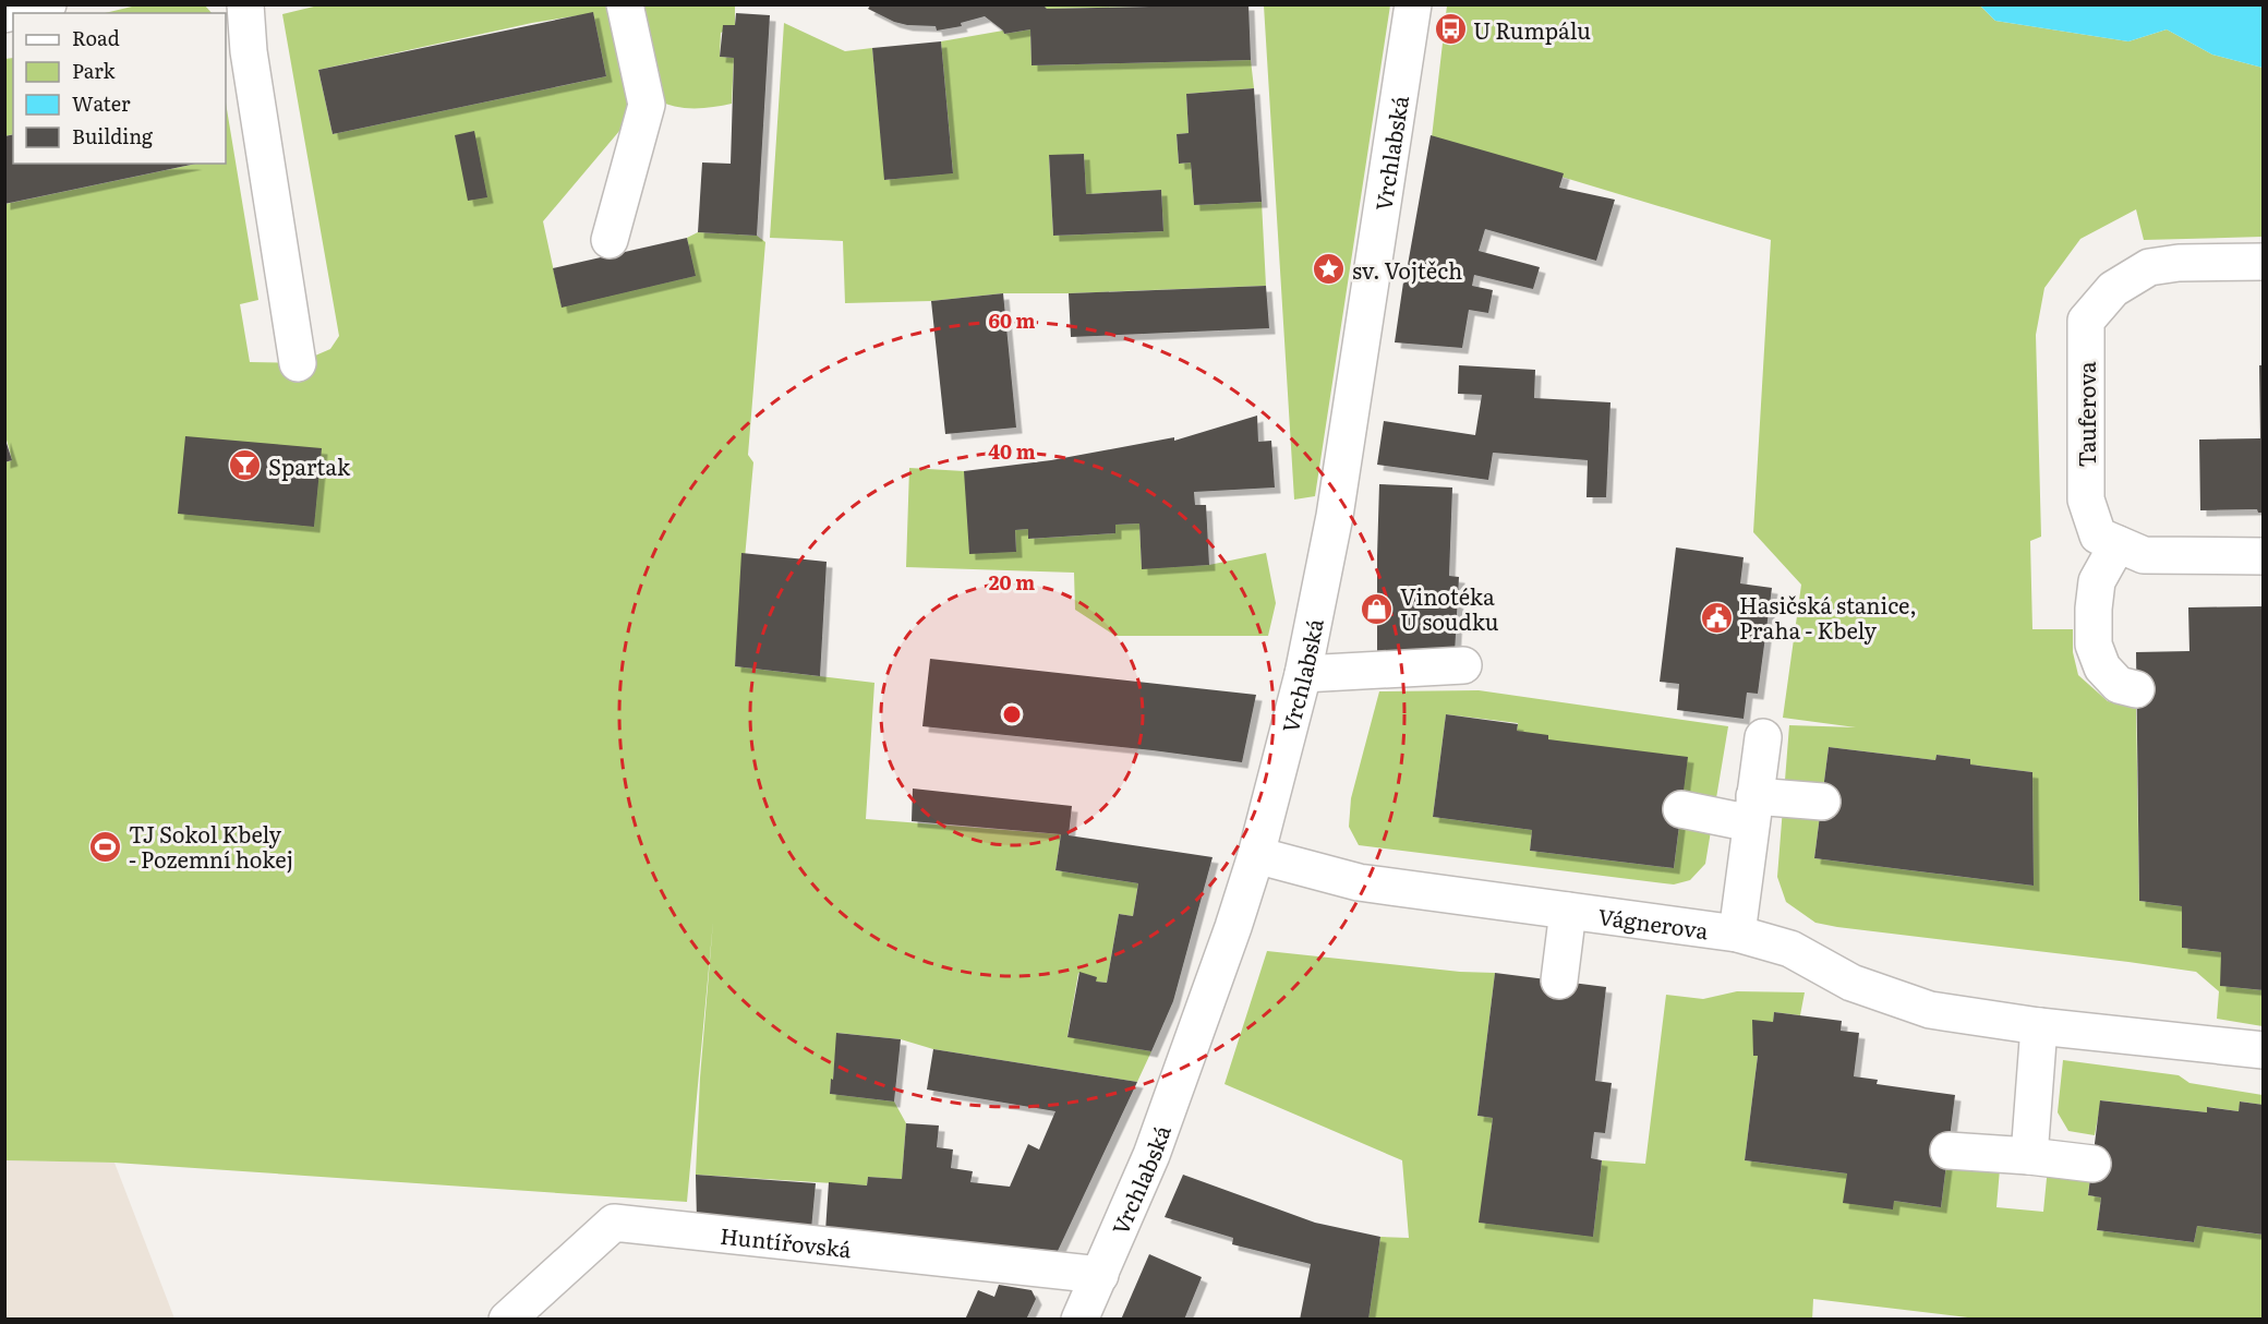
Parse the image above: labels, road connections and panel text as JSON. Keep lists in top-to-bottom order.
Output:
{
  "streets": {
    "street": [
      "Vrchlabská",
      "Tauferova",
      "Vágnerova",
      "Huntířovská"
    ]
  },
  "crossings": [
    ["Vrchlabská", "Vágnerova"],
    ["Vrchlabská", "Huntířovská"]
  ],
  "places": {
    "bus stop": ["U Rumpálu"],
    "place": ["sv. Vojtěch"],
    "bar": ["Spartak"],
    "shop": ["Vinotéka U soudku"],
    "public building": ["Hasičská stanice, Praha - Kbely"],
    "sports": ["TJ Sokol Kbely - Pozemní hokej"]
  },
  "legend": [
    "Road",
    "Park",
    "Water",
    "Building"
  ],
  "rings": ["60 m", "40 m", "20 m"]
}
